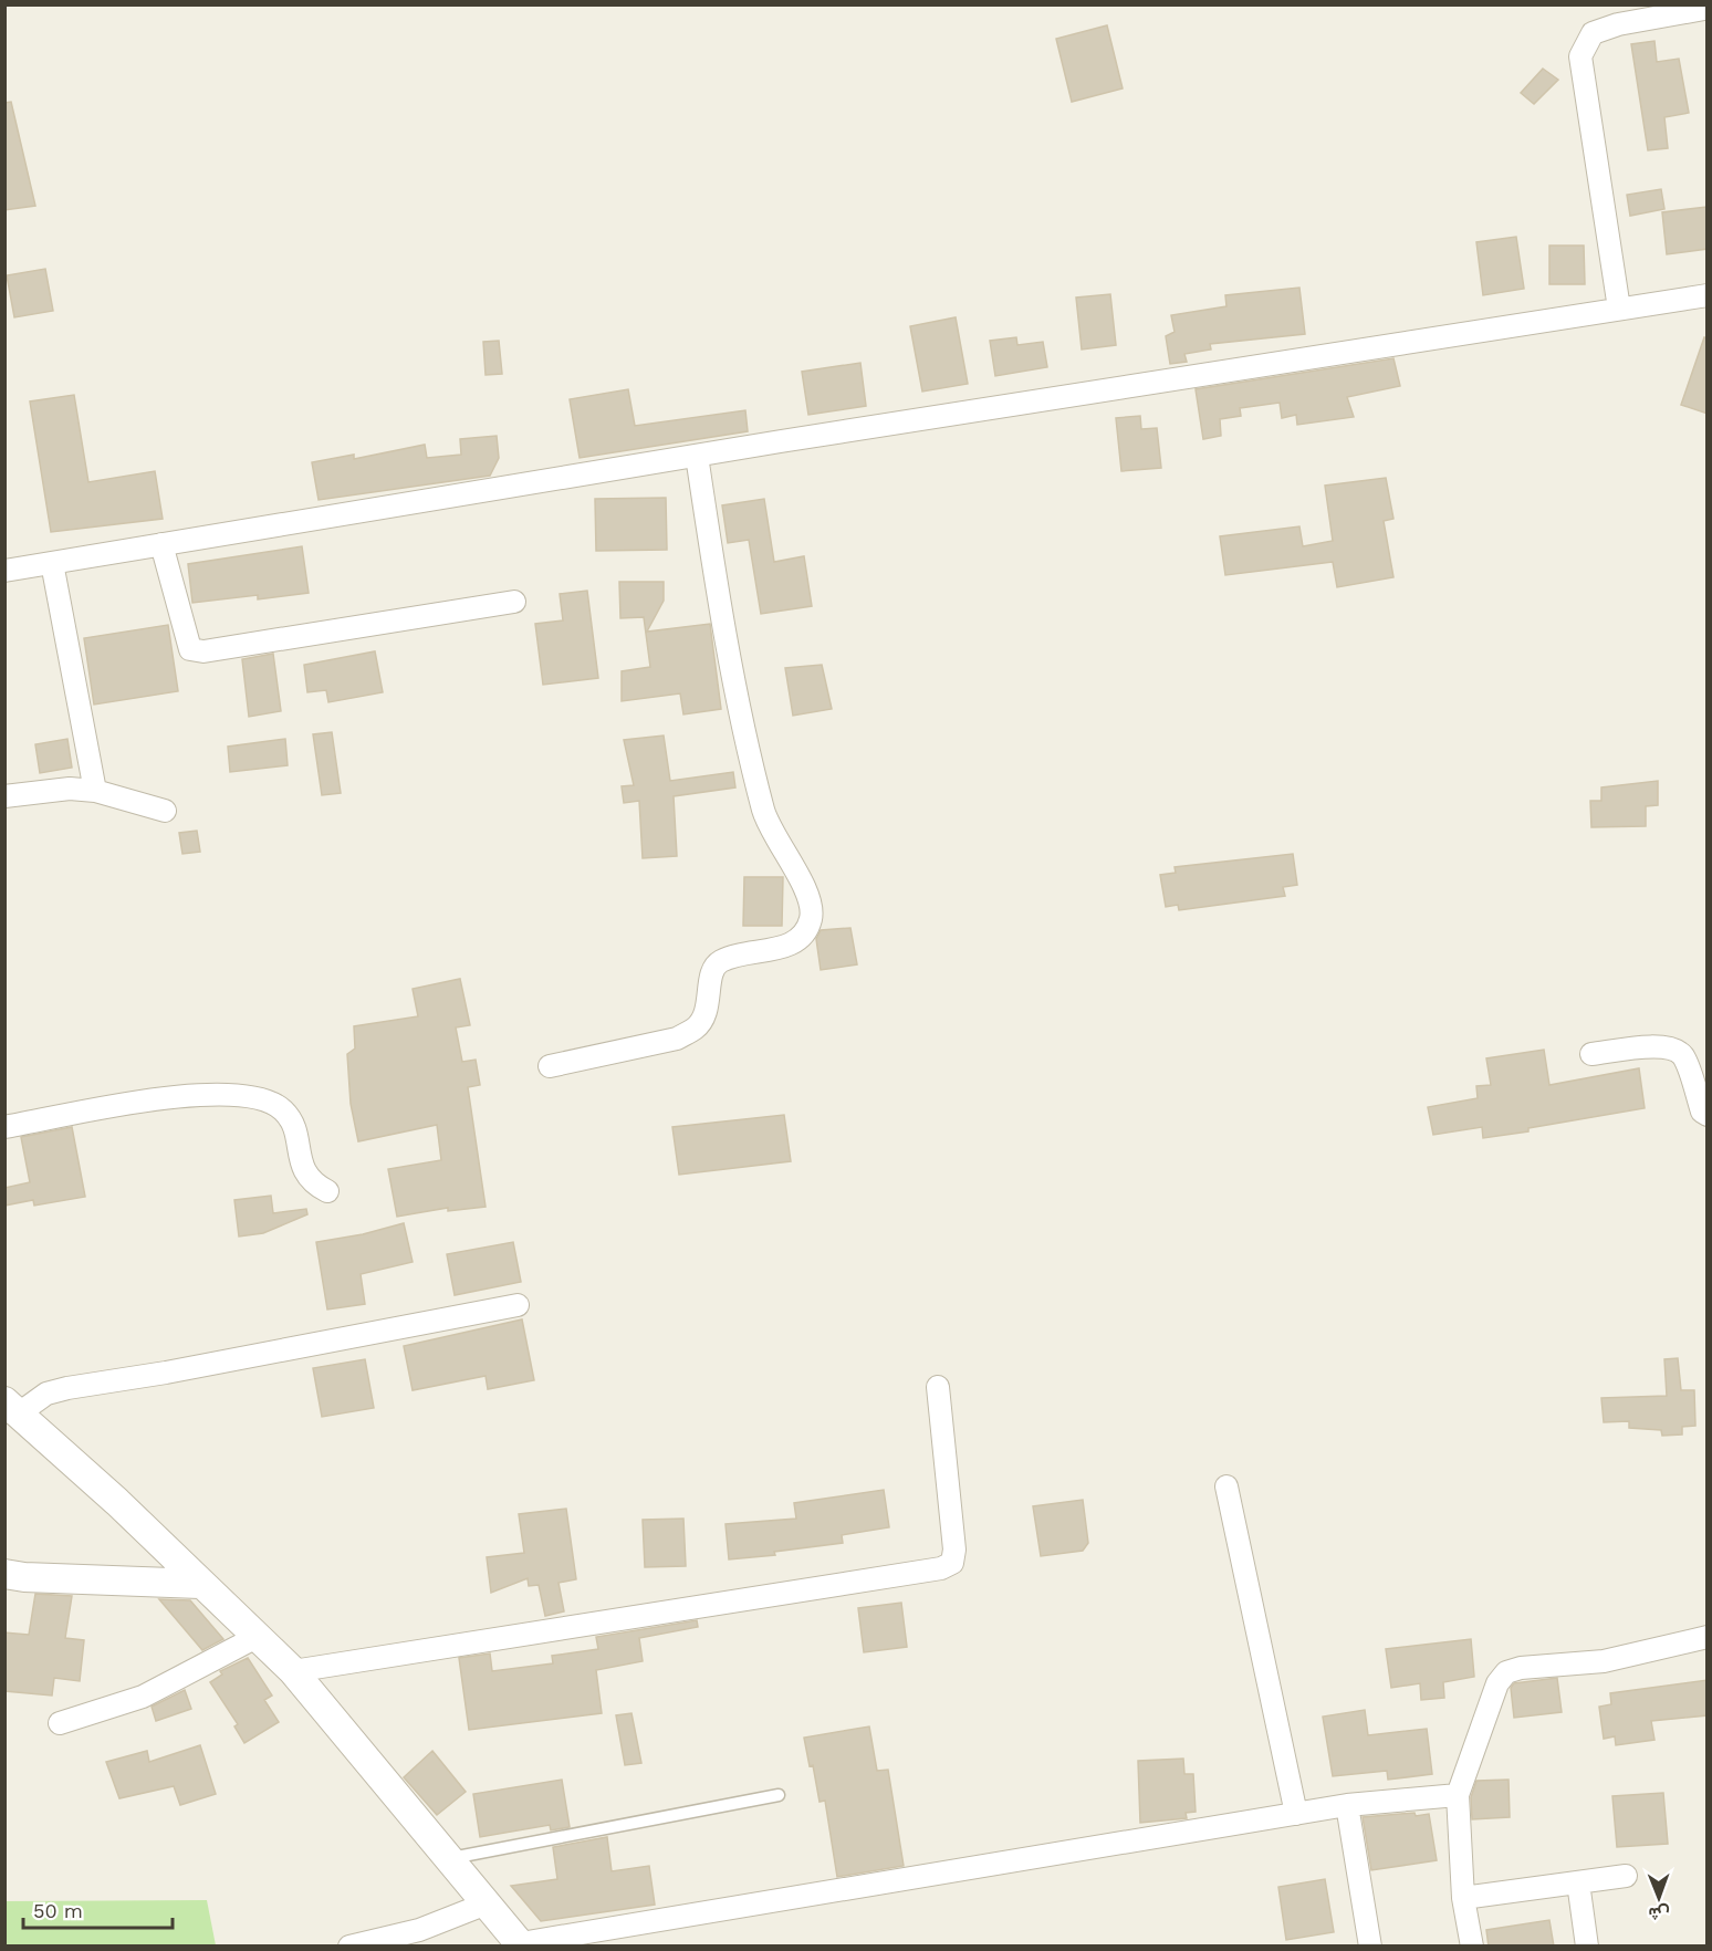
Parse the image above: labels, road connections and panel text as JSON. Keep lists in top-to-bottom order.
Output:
{
  "scale_bar": "50 m",
  "north": "bottom"
}
